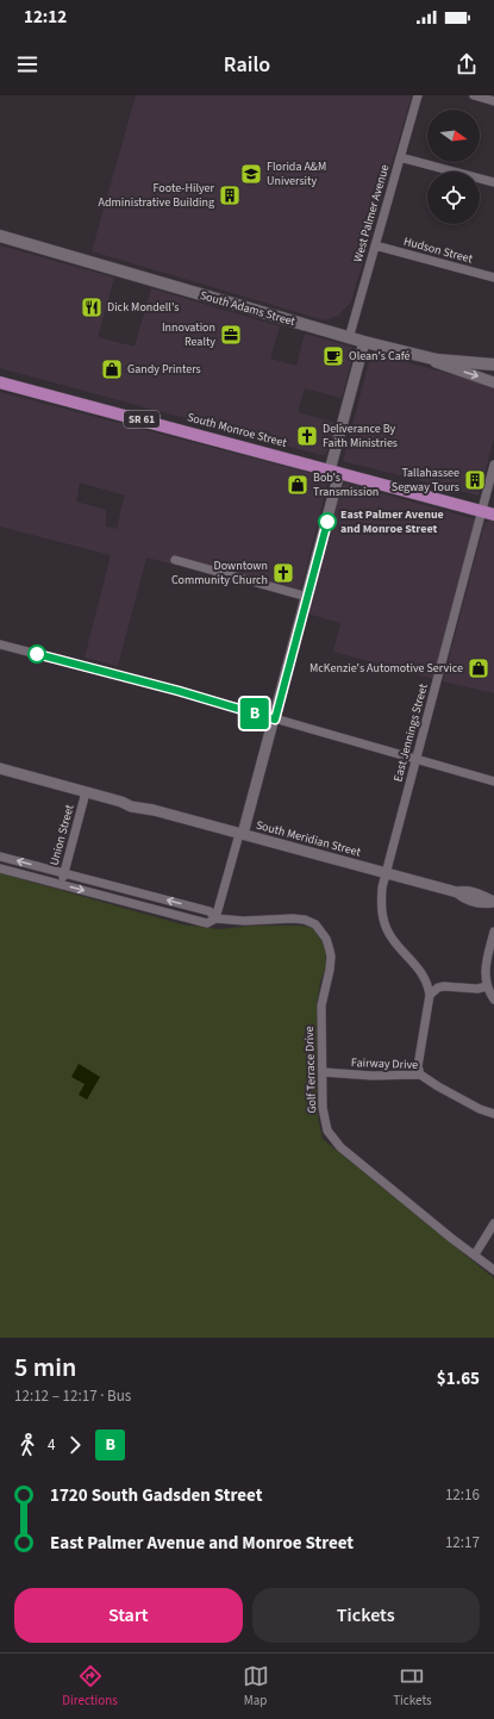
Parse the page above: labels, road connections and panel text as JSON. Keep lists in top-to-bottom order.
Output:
{
  "streets": {
    "main road": ["South Adams Street", "SR 61", "South Monroe Street"],
    "street": [
      "West Palmer Avenue",
      "Hudson Street",
      "East Jennings Street",
      "Union Street",
      "South Meridian Street",
      "Fairway Drive",
      "Golf Terrace Drive"
    ]
  },
  "crossings": [
    ["West Palmer Avenue", "Hudson Street"],
    ["West Palmer Avenue", "South Adams Street"],
    ["South Monroe Street", "East Jennings Street"],
    ["East Jennings Street", "South Meridian Street"],
    ["East Jennings Street", "Fairway Drive"],
    ["Union Street", "South Meridian Street"],
    ["Union Street", "Golf Terrace Drive"],
    ["Fairway Drive", "Golf Terrace Drive"]
  ],
  "places": {
    "school or university": ["Florida A&M University"],
    "building": ["Foote-Hilyer Administrative Building", "Tallahassee Segway Tours"],
    "restaurant": ["Dick Mondell's"],
    "office": ["Innovation Realty"],
    "cafe": ["Olean's Café"],
    "shop": ["Gandy Printers", "Bob's Transmission", "McKenzie's Automotive Service"],
    "church": ["Deliverance By Faith Ministries", "Downtown Community Church"],
    "other": ["East Palmer Avenue and Monroe Street"]
  },
  "lines": ["bus line B"],
  "north": "right",
  "page": {
    "status": "12:12",
    "header": "Railo",
    "on_map": "B",
    "heading": ["5 min", "12:12 – 12:17 · Bus", "$1.65"],
    "legs": ["4", "B"],
    "list": [
      {
        "name": "1720 South Gadsden Street",
        "value": "12:16"
      },
      {
        "name": "East Palmer Avenue and Monroe Street",
        "value": "12:17"
      }
    ],
    "buttons": ["Start", "Tickets"],
    "tabs": ["Directions", "Map", "Tickets"]
  }
}
